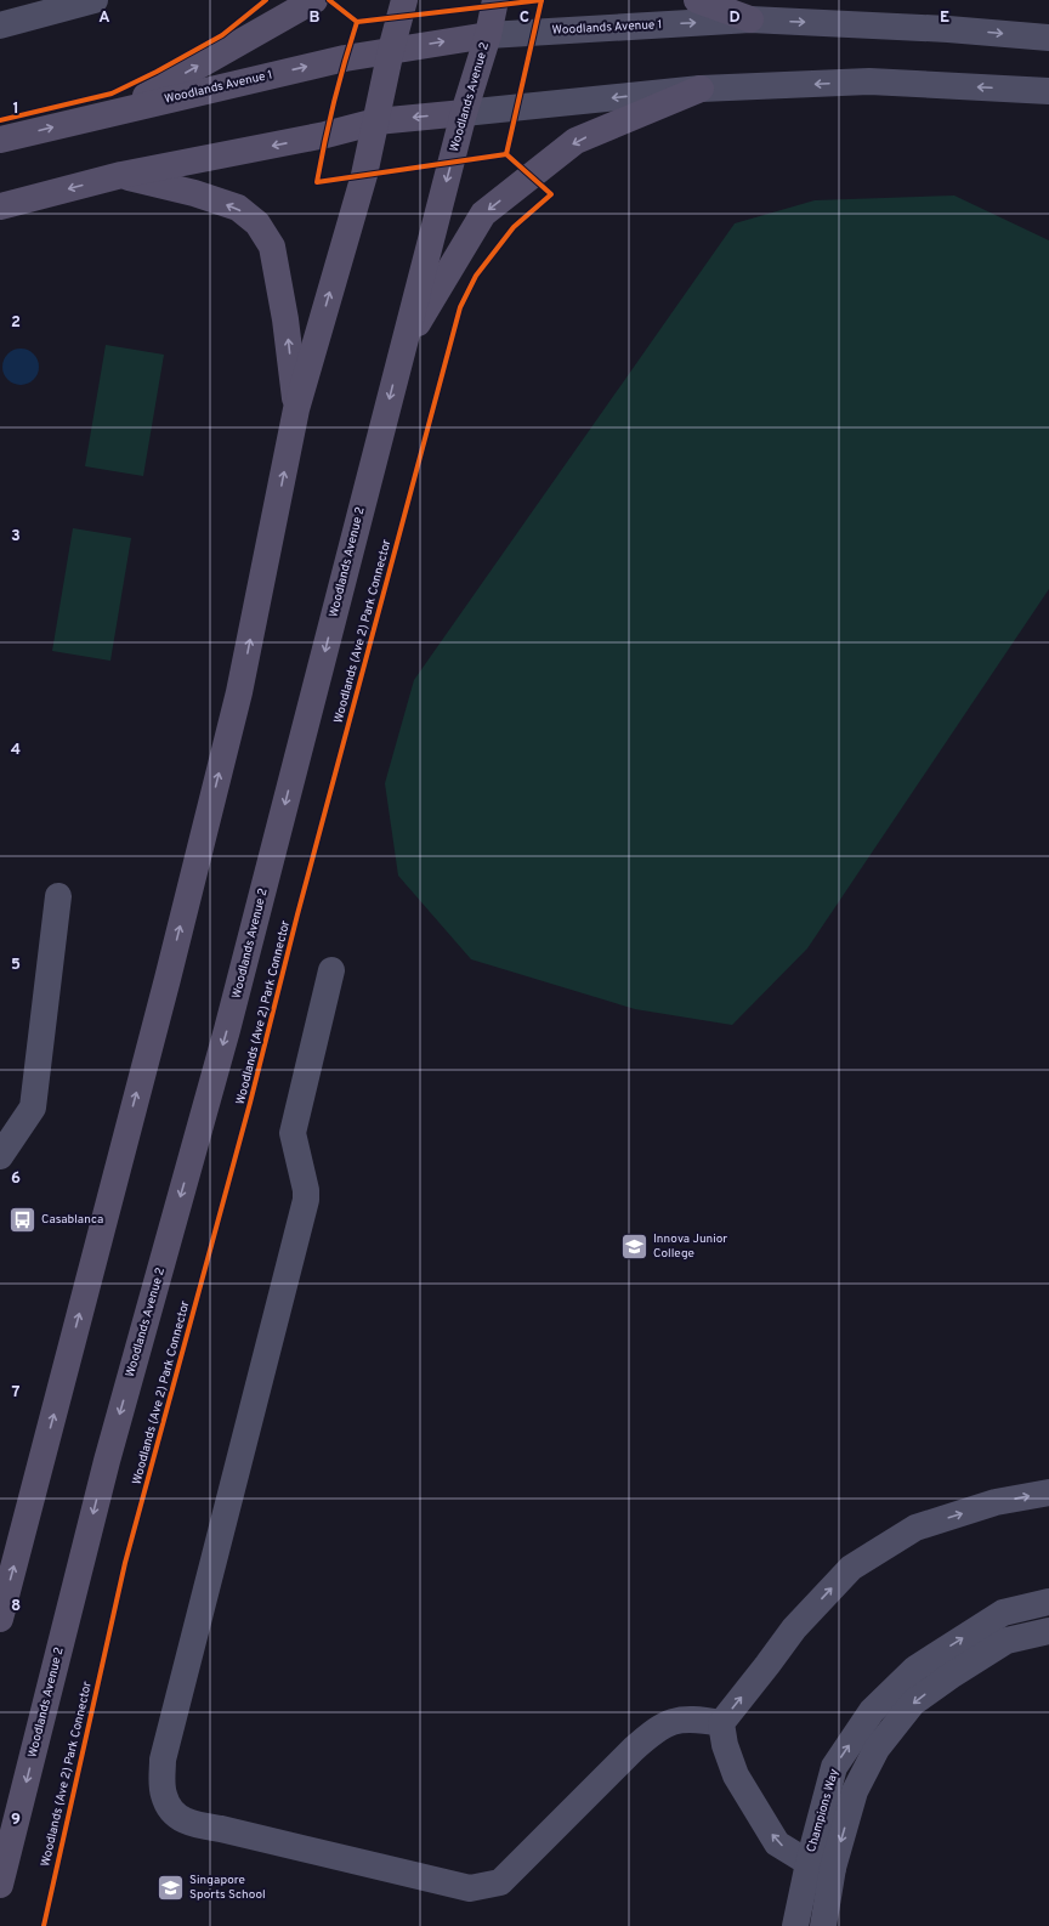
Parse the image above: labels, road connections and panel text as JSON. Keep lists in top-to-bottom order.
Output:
{
  "streets": {
    "main road": ["Woodlands Avenue 1", "Woodlands Avenue 2"],
    "street": ["Champions Way"],
    "cycle path": ["Woodlands (Ave 2) Park Connector"]
  },
  "crossings": [
    ["Woodlands Avenue 1", "Woodlands Avenue 2"]
  ],
  "places": {
    "bus stop": ["Casablanca"],
    "school or university": ["Innova Junior College", "Singapore Sports School"]
  },
  "grid": {
    "columns": [
      "A",
      "B",
      "C",
      "D",
      "E"
    ],
    "rows": [
      "1",
      "2",
      "3",
      "4",
      "5",
      "6",
      "7",
      "8",
      "9"
    ]
  }
}
